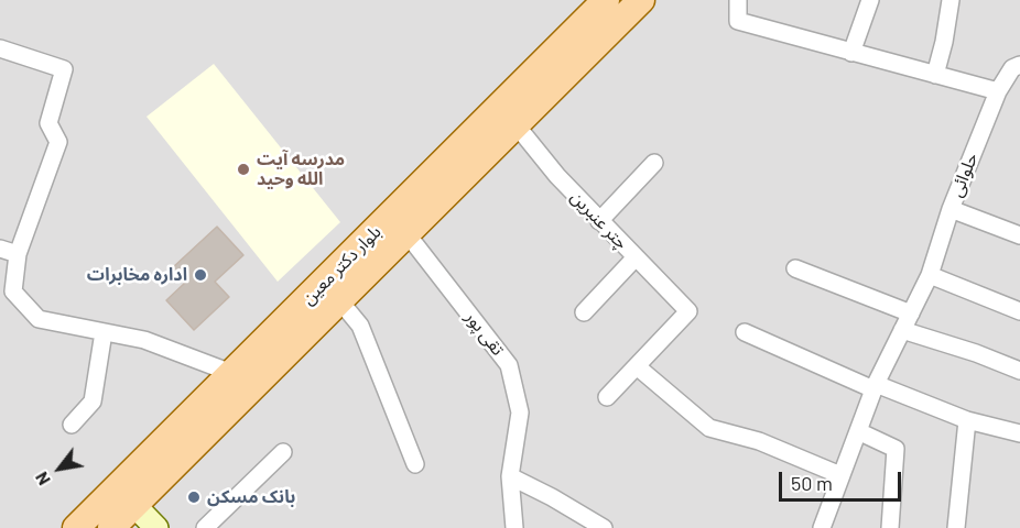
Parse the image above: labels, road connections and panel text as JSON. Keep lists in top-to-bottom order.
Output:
{
  "streets": {
    "main road": ["بلوار دکتر معین"],
    "street": ["حلوائی", "چتر عنبرین", "تقی پور"]
  },
  "crossings": [
    ["چتر عنبرین", "بلوار دکتر معین"],
    ["بلوار دکتر معین", "تقی پور"]
  ],
  "places": ["مدرسه آیت الله وحید", "اداره مخابرات", "بانک مسکن"],
  "scale_bar": "50 m",
  "north": "bottom left"
}
